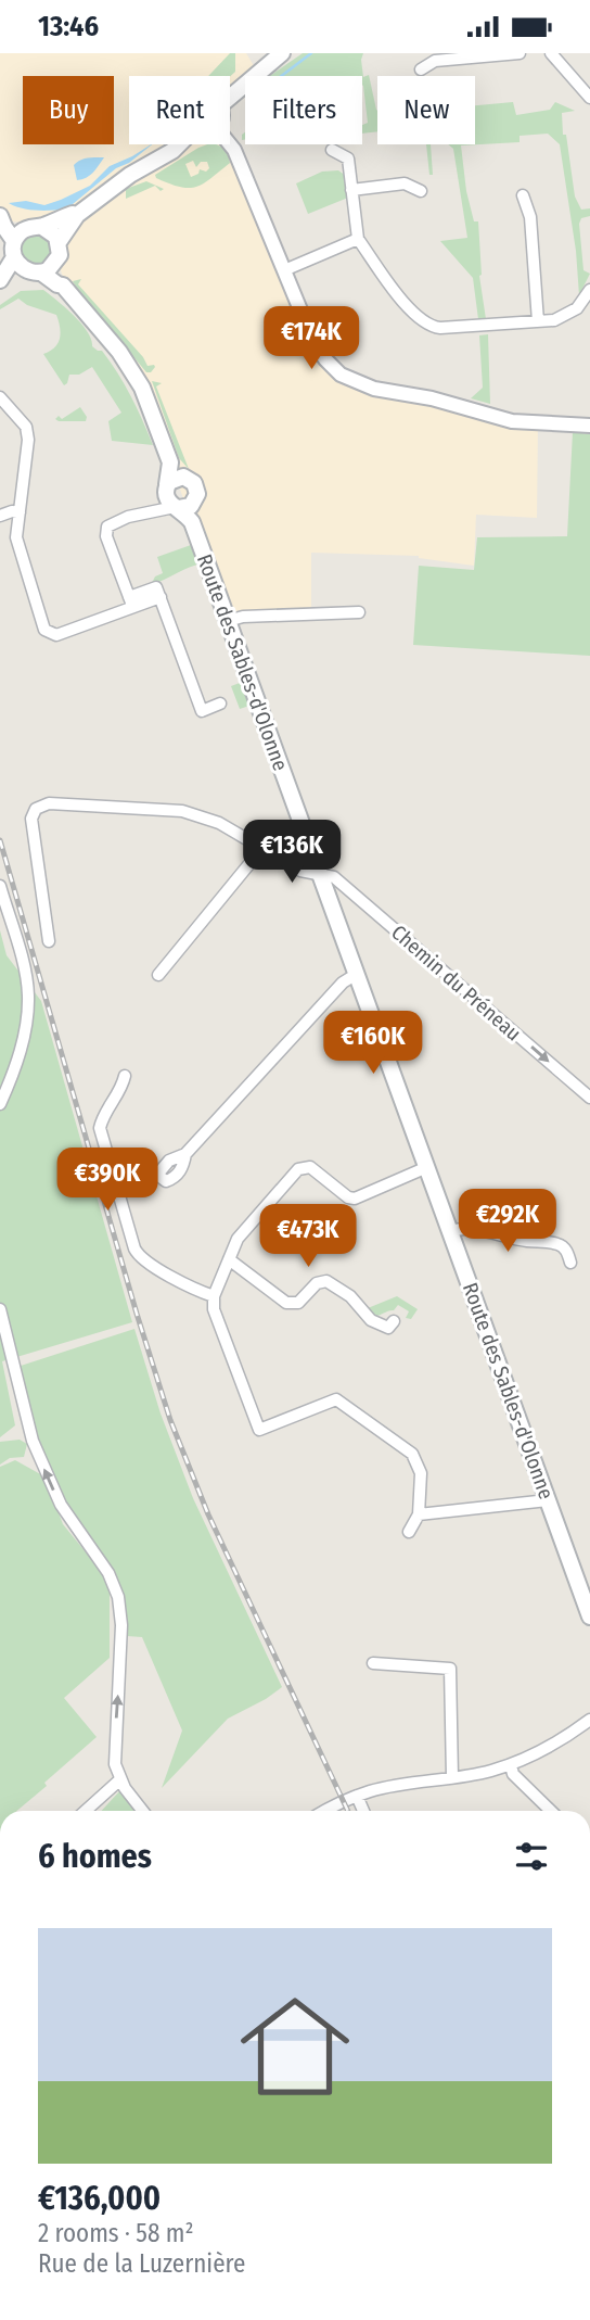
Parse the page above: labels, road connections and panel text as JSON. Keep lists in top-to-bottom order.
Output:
{
  "streets": {
    "main road": ["Route des Sables-d'Olonne"],
    "street": ["Chemin du Préneau"]
  },
  "crossings": [
    ["Route des Sables-d'Olonne", "Chemin du Préneau"]
  ],
  "one_way": ["Chemin du Préneau"],
  "page": {
    "status": "13:46",
    "chip": [
      "Buy",
      "Rent",
      "Filters",
      "New"
    ],
    "price": [
      "€174K",
      "€136K",
      "€160K",
      "€390K",
      "€292K",
      "€473K"
    ],
    "heading": "6 homes",
    "list": [
      {
        "name": "€136,000",
        "note": "2 rooms · 58 m² · Rue de la Luzernière"
      }
    ]
  }
}
